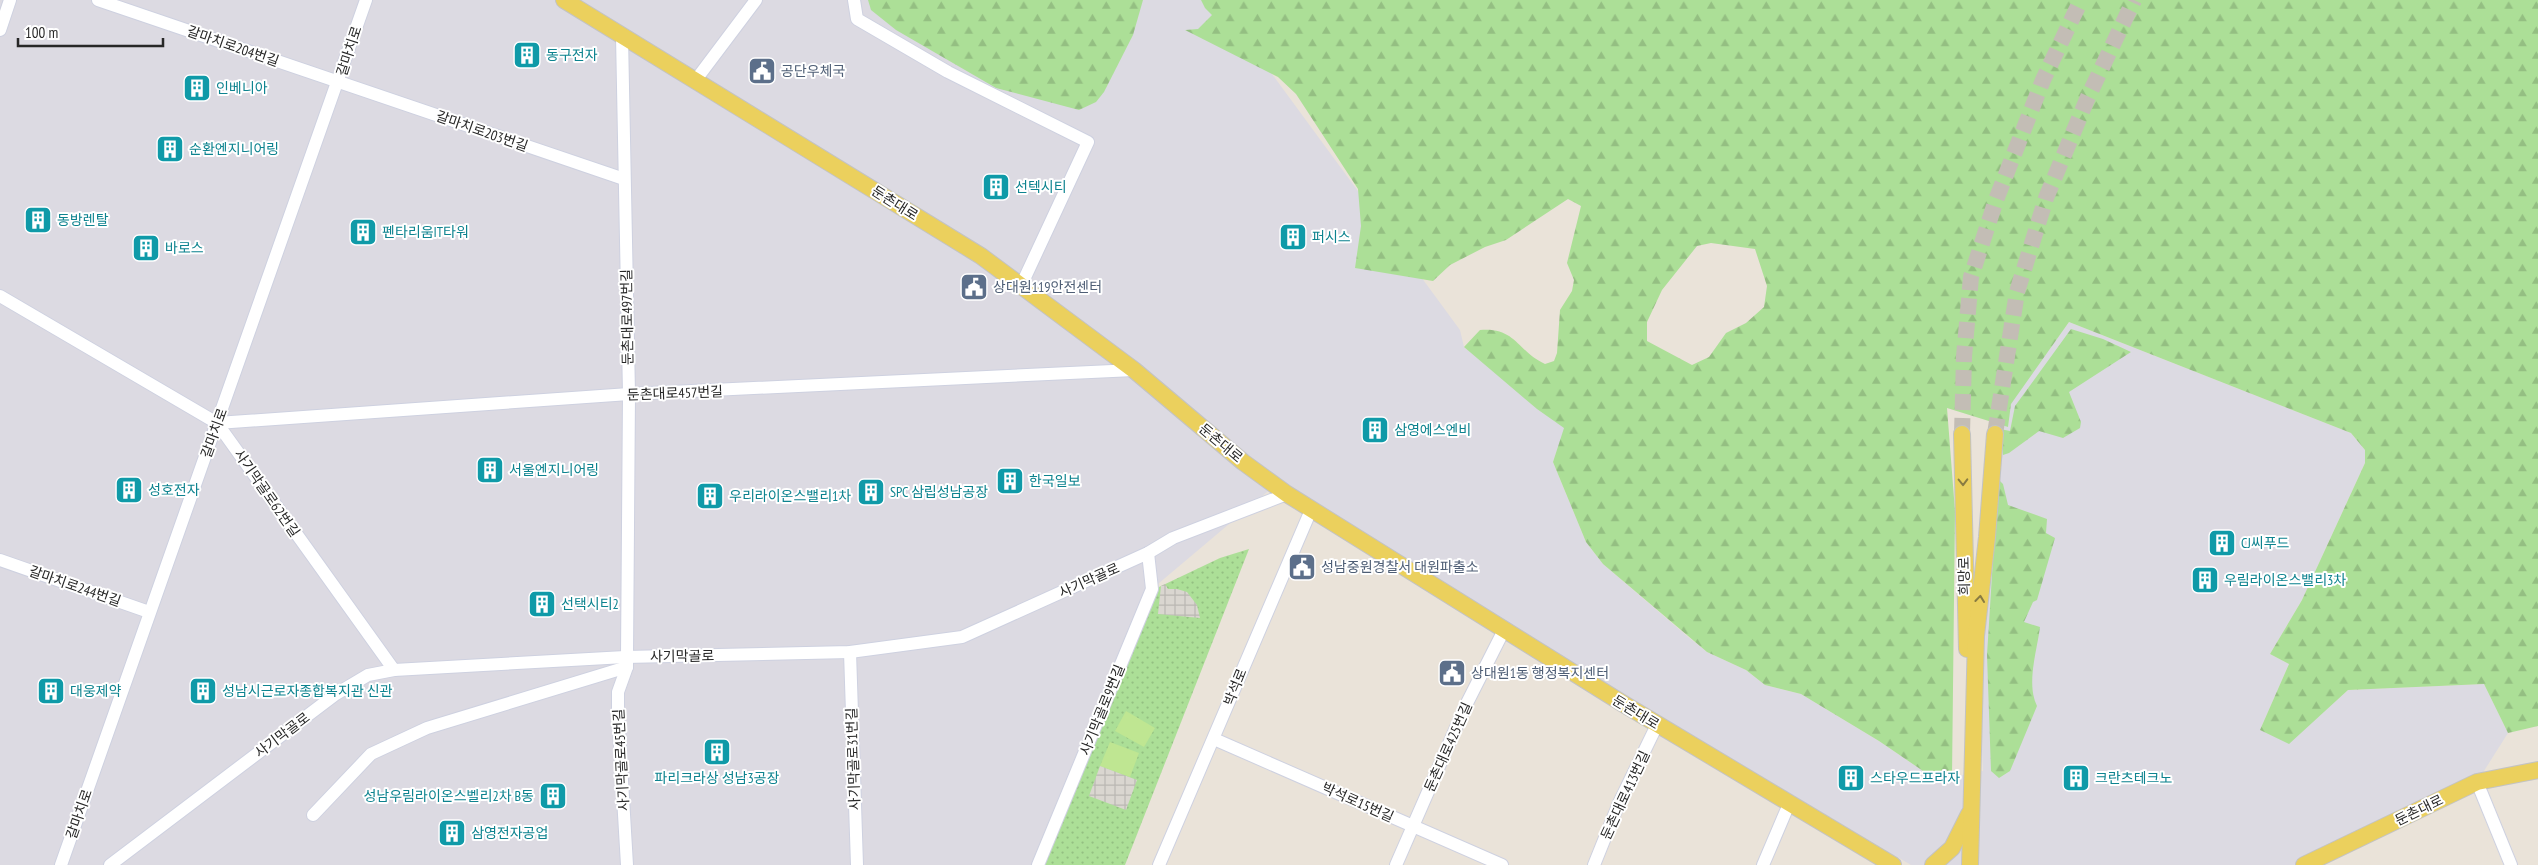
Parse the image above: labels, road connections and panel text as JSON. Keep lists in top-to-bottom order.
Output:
{
  "streets": {
    "main road": ["둔촌대로", "희망로"],
    "street": [
      "갈마치로204번길",
      "갈마치로",
      "갈마치로203번길",
      "둔촌대로497번길",
      "둔촌대로457번길",
      "사기막골로62번길",
      "사기막골로",
      "갈마치로244번길",
      "박석로",
      "사기막골로9번길",
      "둔촌대로425번길",
      "사기막골로31번길",
      "사기막골로45번길",
      "둔촌대로413번길",
      "박석로15번길"
    ]
  },
  "crossings": [
    ["갈마치로204번길", "갈마치로"],
    ["갈마치로204번길", "갈마치로203번길"],
    ["갈마치로", "갈마치로203번길"],
    ["갈마치로", "둔촌대로457번길"],
    ["갈마치로", "사기막골로62번길"],
    ["갈마치로", "갈마치로244번길"],
    ["갈마치로203번길", "둔촌대로497번길"],
    ["둔촌대로", "둔촌대로497번길"],
    ["둔촌대로", "둔촌대로457번길"],
    ["둔촌대로", "사기막골로"],
    ["둔촌대로", "박석로"],
    ["둔촌대로", "둔촌대로425번길"],
    ["둔촌대로", "둔촌대로413번길"],
    ["둔촌대로497번길", "둔촌대로457번길"],
    ["둔촌대로497번길", "사기막골로"],
    ["둔촌대로497번길", "사기막골로45번길"],
    ["둔촌대로457번길", "사기막골로62번길"],
    ["사기막골로62번길", "사기막골로"],
    ["사기막골로", "사기막골로9번길"],
    ["사기막골로", "사기막골로31번길"],
    ["사기막골로", "사기막골로45번길"],
    ["박석로", "박석로15번길"],
    ["둔촌대로425번길", "박석로15번길"]
  ],
  "places": {
    "building": [
      "동구전자",
      "인베니아",
      "순환엔지니어링",
      "선텍시티",
      "동방렌탈",
      "펜타리움IT타워",
      "퍼시스",
      "바로스",
      "삼영에스엔비",
      "서울엔지니어링",
      "한국일보",
      "성호전자",
      "SPC 삼립성남공장",
      "우리라이온스밸리1차",
      "CJ씨푸드",
      "우림라이온스밸리3차",
      "선택시티2",
      "대웅제약",
      "성남시근로자종합복지관 신관",
      "파리크라상 성남3공장",
      "스타우드프라자",
      "크란츠테크노",
      "성남우림라이온스벨리2차 B동",
      "삼영전자공업"
    ],
    "public building": [
      "공단우체국",
      "상대원119안전센터",
      "성남중원경찰서 대원파출소",
      "상대원1동 행정복지센터"
    ]
  },
  "scale_bar": "100 m"
}
